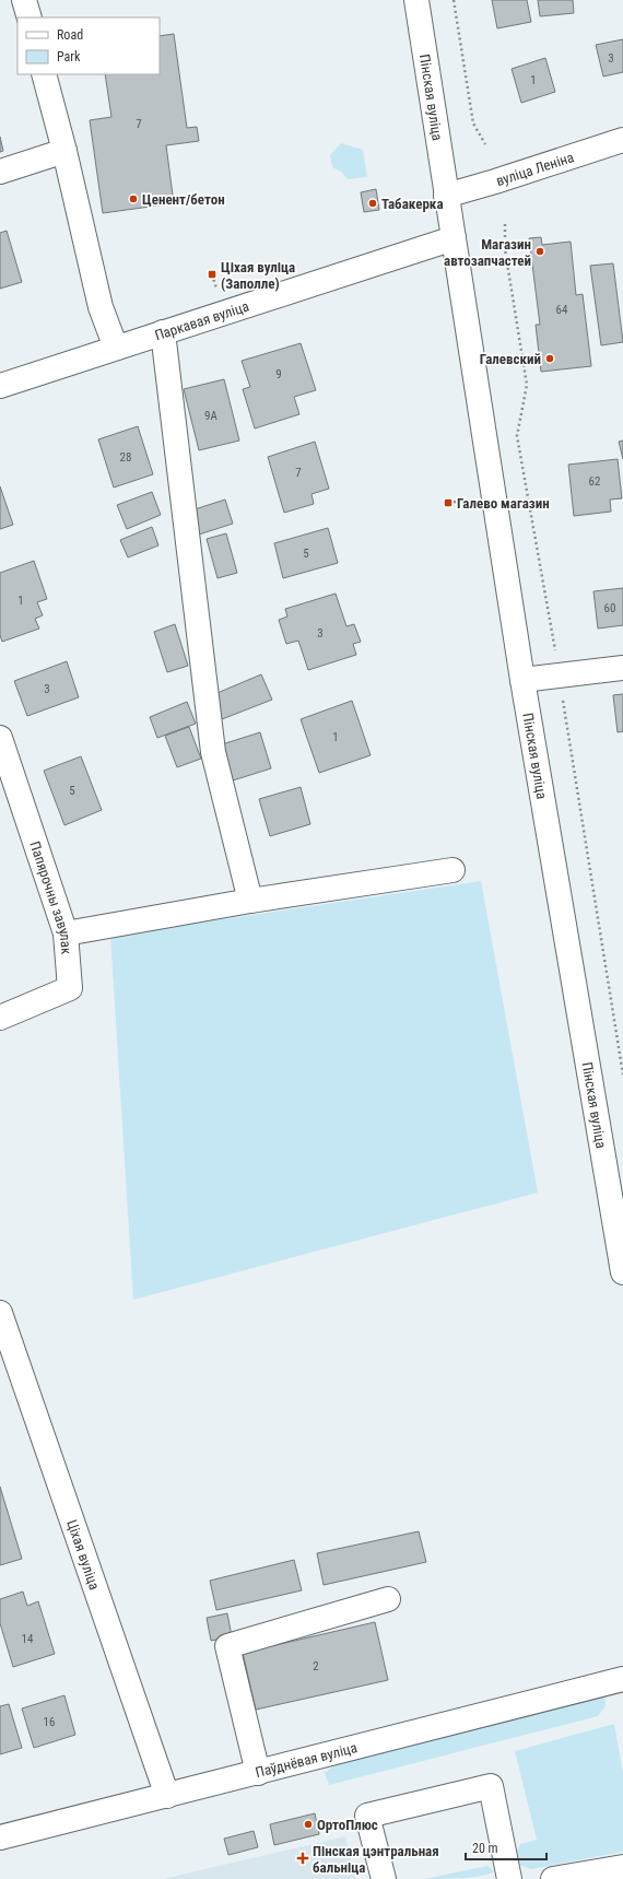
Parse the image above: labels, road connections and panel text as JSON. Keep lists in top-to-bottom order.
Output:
{
  "streets": {
    "street": [
      "Пінская вуліца",
      "вуліца Леніна",
      "Паркавая вуліца",
      "Папярочны завулак",
      "Ціхая вуліца",
      "Паўднёвая вуліца"
    ]
  },
  "crossings": [
    ["Пінская вуліца", "вуліца Леніна"],
    ["Пінская вуліца", "Паркавая вуліца"],
    ["Ціхая вуліца", "Паўднёвая вуліца"]
  ],
  "places": {
    "other": [
      "Ценент/бетон",
      "Табакерка",
      "Магазин автозапчастей",
      "Галевский",
      "ОртоПлюс"
    ],
    "transit": ["Ціхая вуліца (Заполле)", "Галево магазин"],
    "health": ["Пінская цэнтральная бальніца"]
  },
  "house_numbers": [
    "3",
    "1",
    "7",
    "64",
    "9",
    "9А",
    "28",
    "7",
    "62",
    "5",
    "1",
    "60",
    "3",
    "3",
    "1",
    "5",
    "14",
    "2",
    "16"
  ],
  "legend": ["Road", "Park"],
  "scale_bar": "20 m"
}
